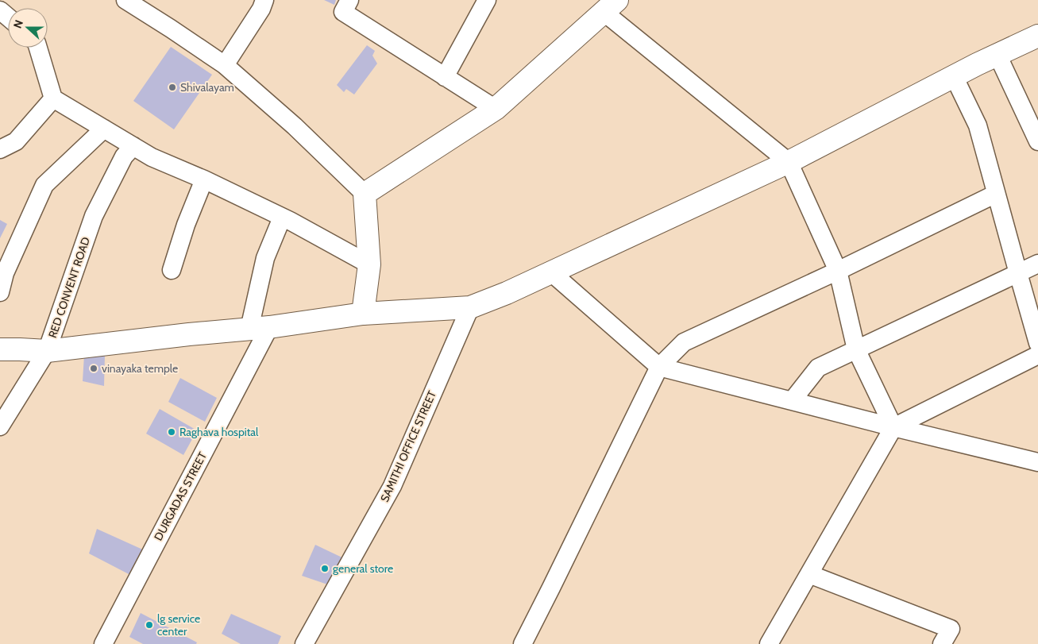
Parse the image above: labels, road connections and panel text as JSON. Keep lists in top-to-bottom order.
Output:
{
  "streets": {
    "street": ["RED CONVENT ROAD", "SAMITHI OFFICE STREET", "DURGADAS STREET"]
  },
  "places": [
    "Shivalayam",
    "vinayaka temple",
    "Raghava hospital",
    "general store",
    "lg service center"
  ],
  "north": "left"
}
